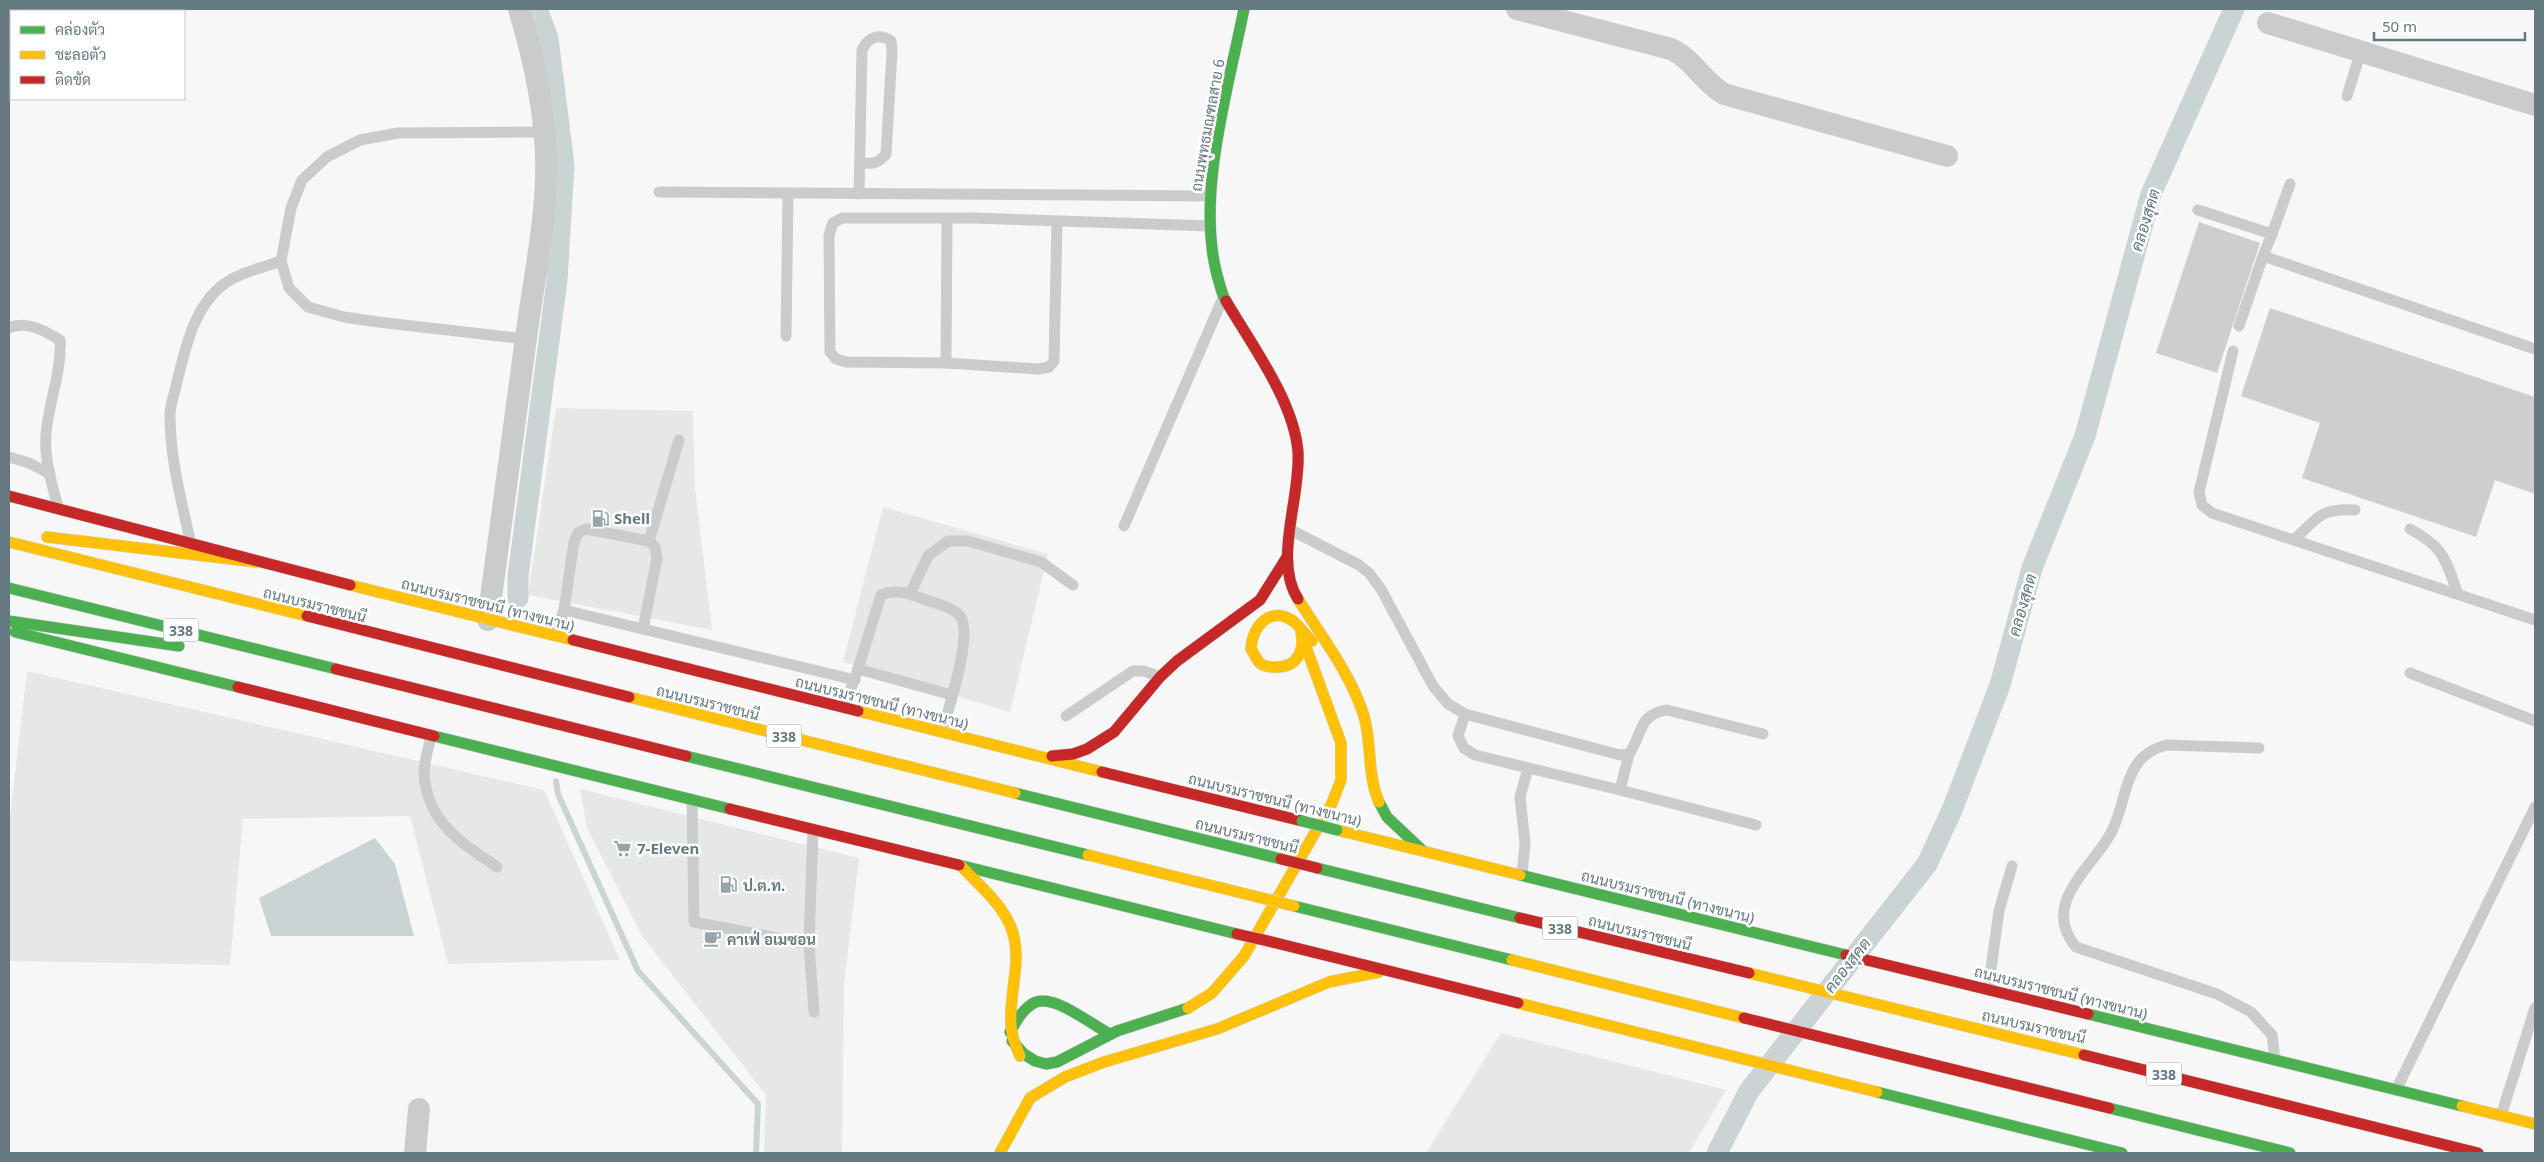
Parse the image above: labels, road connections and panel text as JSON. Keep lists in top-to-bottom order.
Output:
{
  "streets": {
    "main road": [
      "ถนนพุทธมณฑลสาย 6",
      "ถนนบรมราชชนนี",
      "ถนนบรมราชชนนี (ทางขนาน)",
      "338"
    ]
  },
  "crossings": [
    ["ถนนพุทธมณฑลสาย 6", "ถนนบรมราชชนนี (ทางขนาน)"]
  ],
  "water": ["คลองสุคต"],
  "places": {
    "fuel station": ["Shell", "ป.ต.ท."],
    "supermarket": ["7-Eleven"],
    "cafe": ["คาเฟ่ อเมซอน"]
  },
  "legend": ["คล่องตัว", "ชะลอตัว", "ติดขัด"],
  "scale_bar": "50 m"
}
